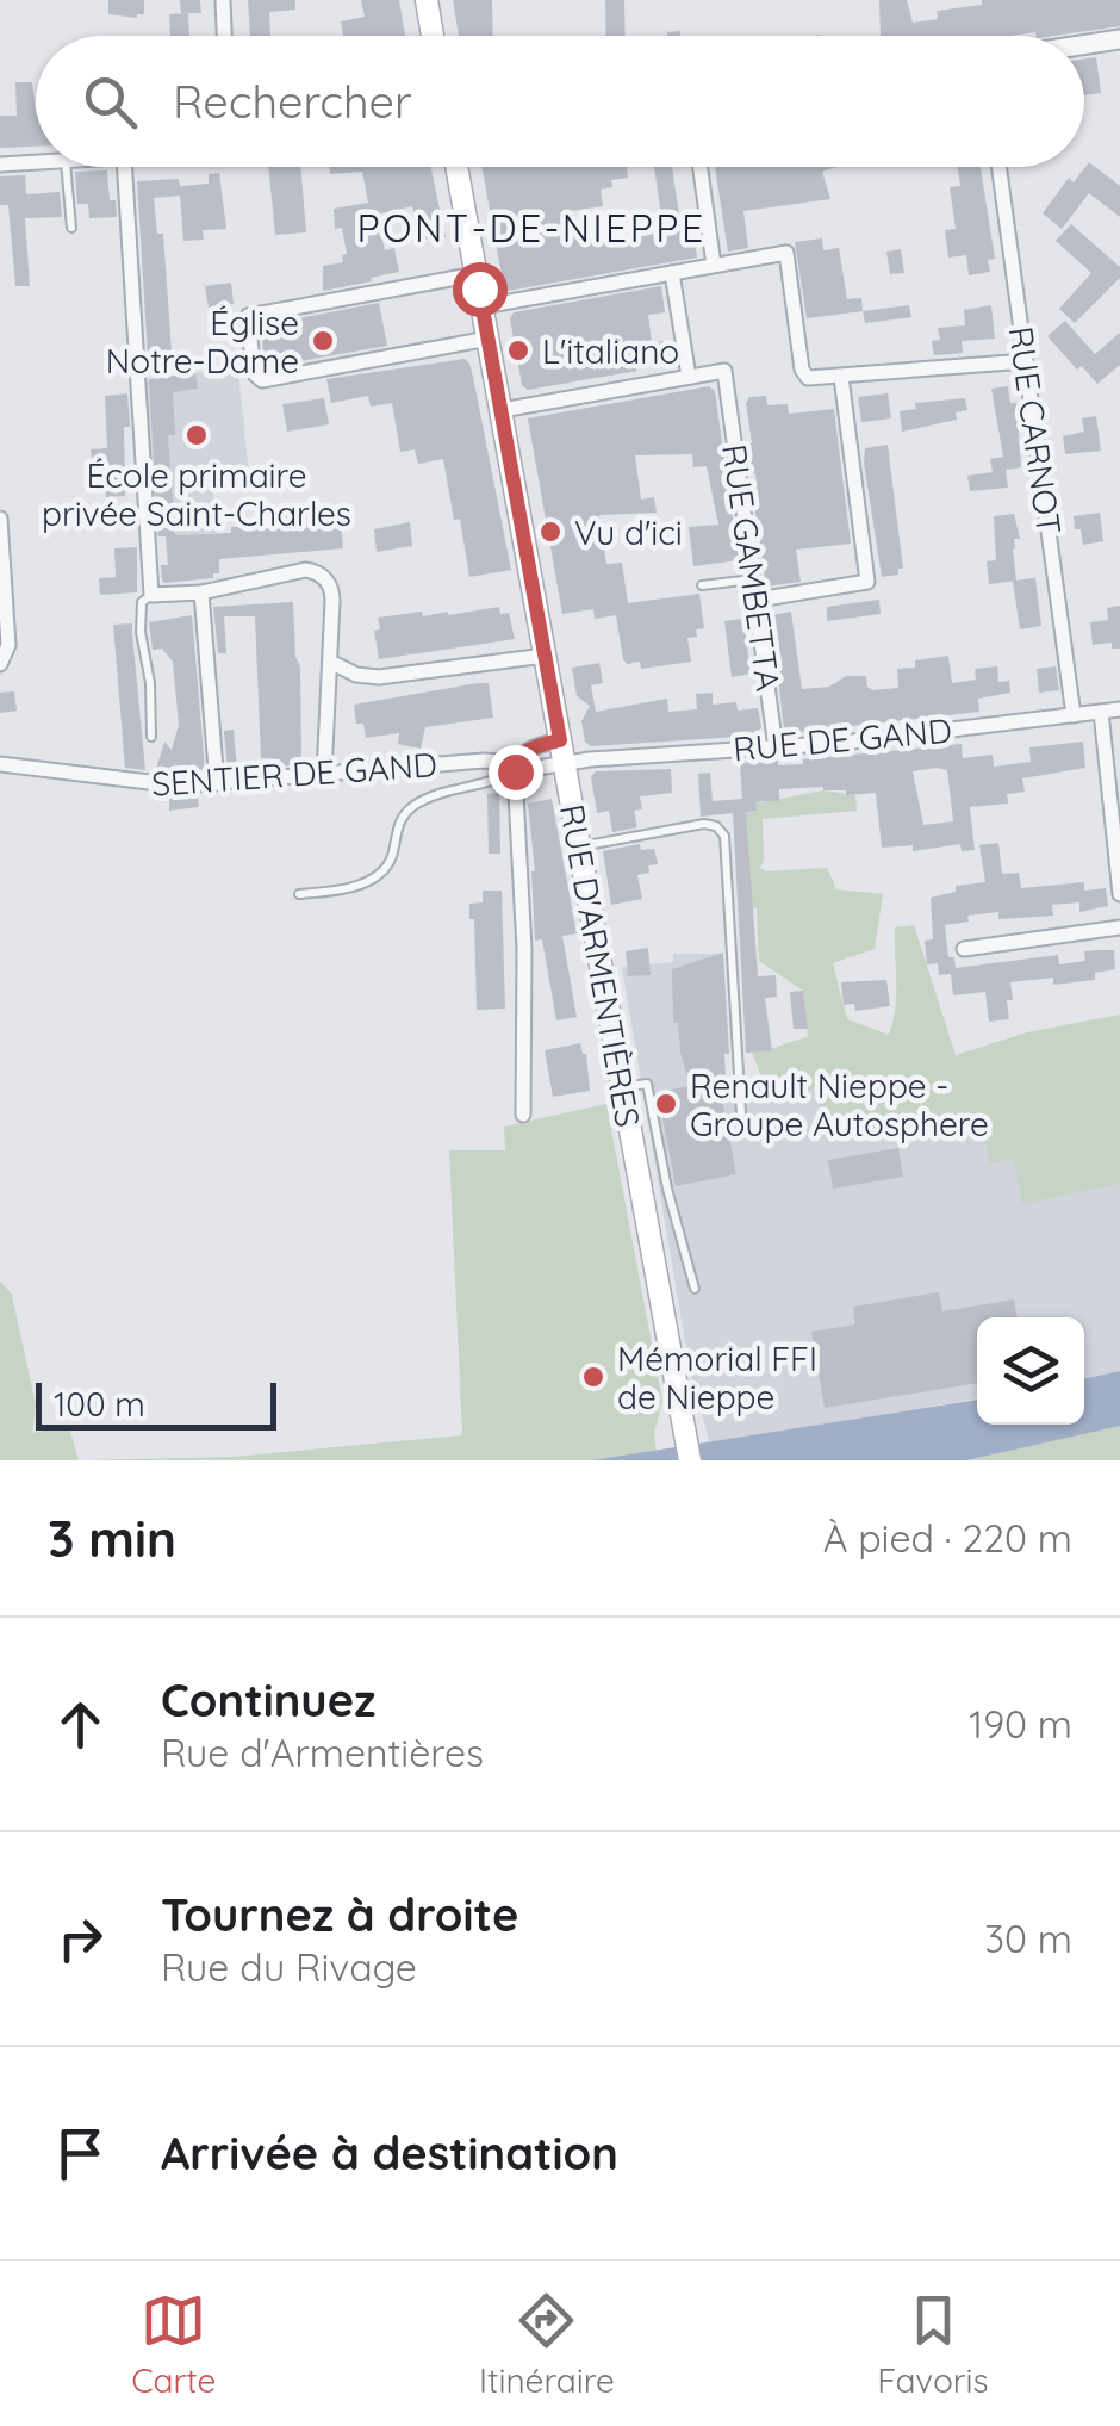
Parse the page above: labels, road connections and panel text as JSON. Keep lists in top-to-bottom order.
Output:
{
  "streets": {
    "main road": ["RUE D'ARMENTIÈRES"],
    "street": [
      "RUE CARNOT",
      "RUE GAMBETTA",
      "RUE DE GAND",
      "SENTIER DE GAND"
    ]
  },
  "crossings": [
    ["RUE CARNOT", "RUE DE GAND"],
    ["RUE GAMBETTA", "RUE DE GAND"],
    ["RUE DE GAND", "SENTIER DE GAND"],
    ["RUE DE GAND", "RUE D'ARMENTIÈRES"]
  ],
  "districts": ["PONT-DE-NIEPPE"],
  "places": [
    "Église Notre-Dame",
    "L'italiano",
    "École primaire privée Saint-Charles",
    "Vu d'ici",
    "Renault Nieppe - Groupe Autosphere",
    "Mémorial FFI de Nieppe"
  ],
  "scale_bar": "100 m",
  "page": {
    "search": "Rechercher",
    "scale": "100 m",
    "heading": ["3 min", "À pied · 220 m"],
    "list": [
      ["Continuez", "Rue d'Armentières", "190 m"],
      ["Tournez à droite", "Rue du Rivage", "30 m"],
      "Arrivée à destination"
    ],
    "nav": ["Carte", "Itinéraire", "Favoris"]
  }
}
